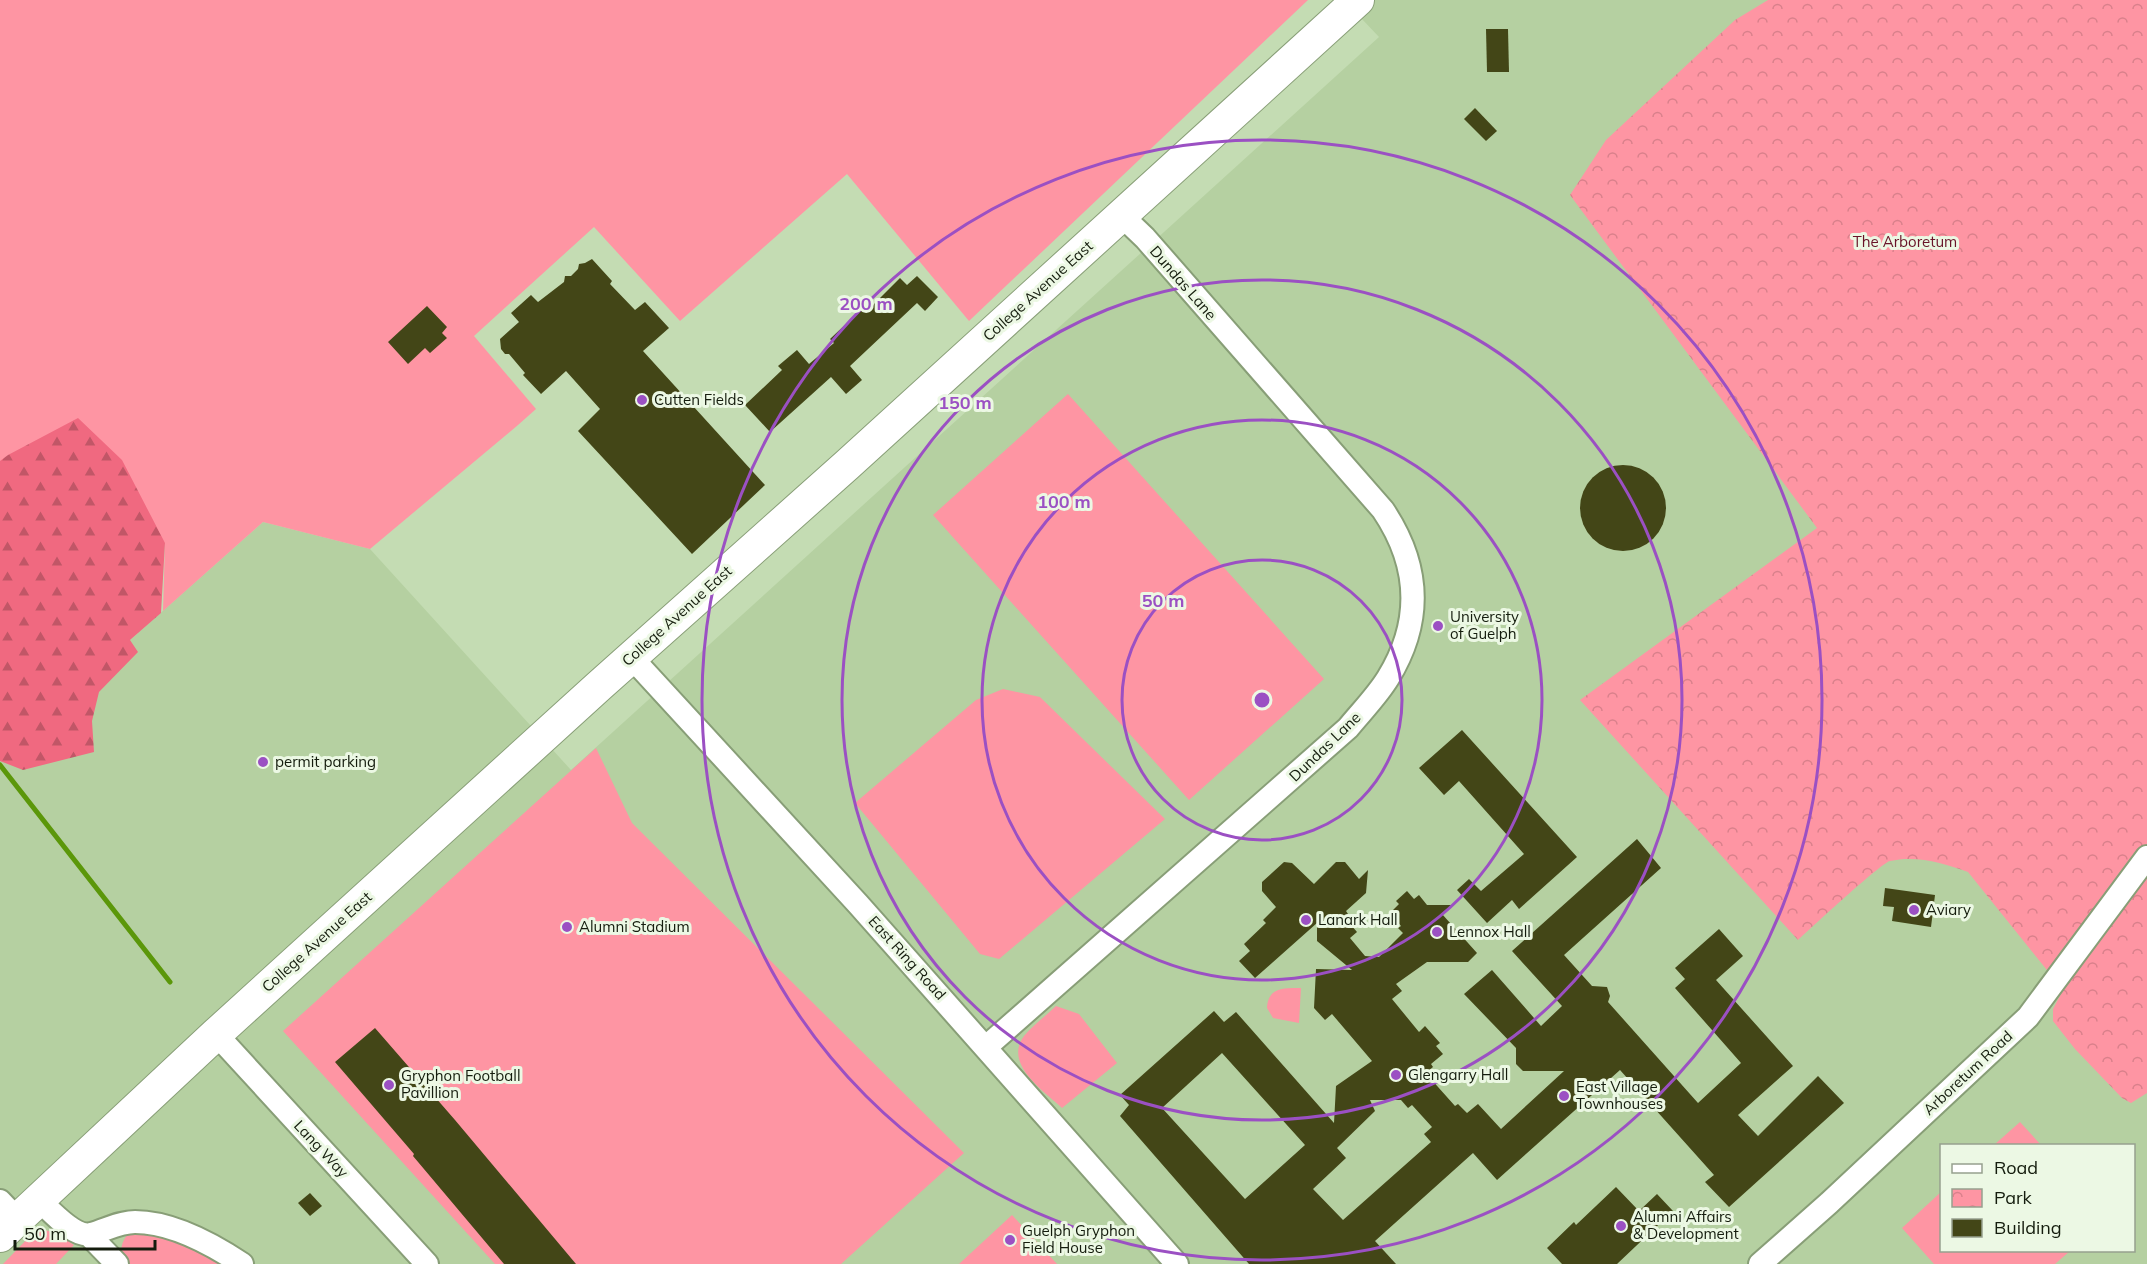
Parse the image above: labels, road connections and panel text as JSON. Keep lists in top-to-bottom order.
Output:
{
  "streets": {
    "street": [
      "Dundas Lane",
      "College Avenue East",
      "East Ring Road",
      "Arboretum Road",
      "Lang Way"
    ]
  },
  "crossings": [
    ["Dundas Lane", "College Avenue East"],
    ["Dundas Lane", "East Ring Road"],
    ["College Avenue East", "East Ring Road"],
    ["College Avenue East", "Lang Way"]
  ],
  "parks": ["The Arboretum"],
  "places": [
    "Cutten Fields",
    "University of Guelph",
    "permit parking",
    "Aviary",
    "Lanark Hall",
    "Alumni Stadium",
    "Lennox Hall",
    "Glengarry Hall",
    "Gryphon Football Pavillion",
    "East Village Townhouses",
    "Alumni Affairs & Development",
    "Guelph Gryphon Field House"
  ],
  "legend": ["Road", "Park", "Building"],
  "scale_bar": "50 m",
  "rings": [
    "200 m",
    "150 m",
    "100 m",
    "50 m"
  ]
}
